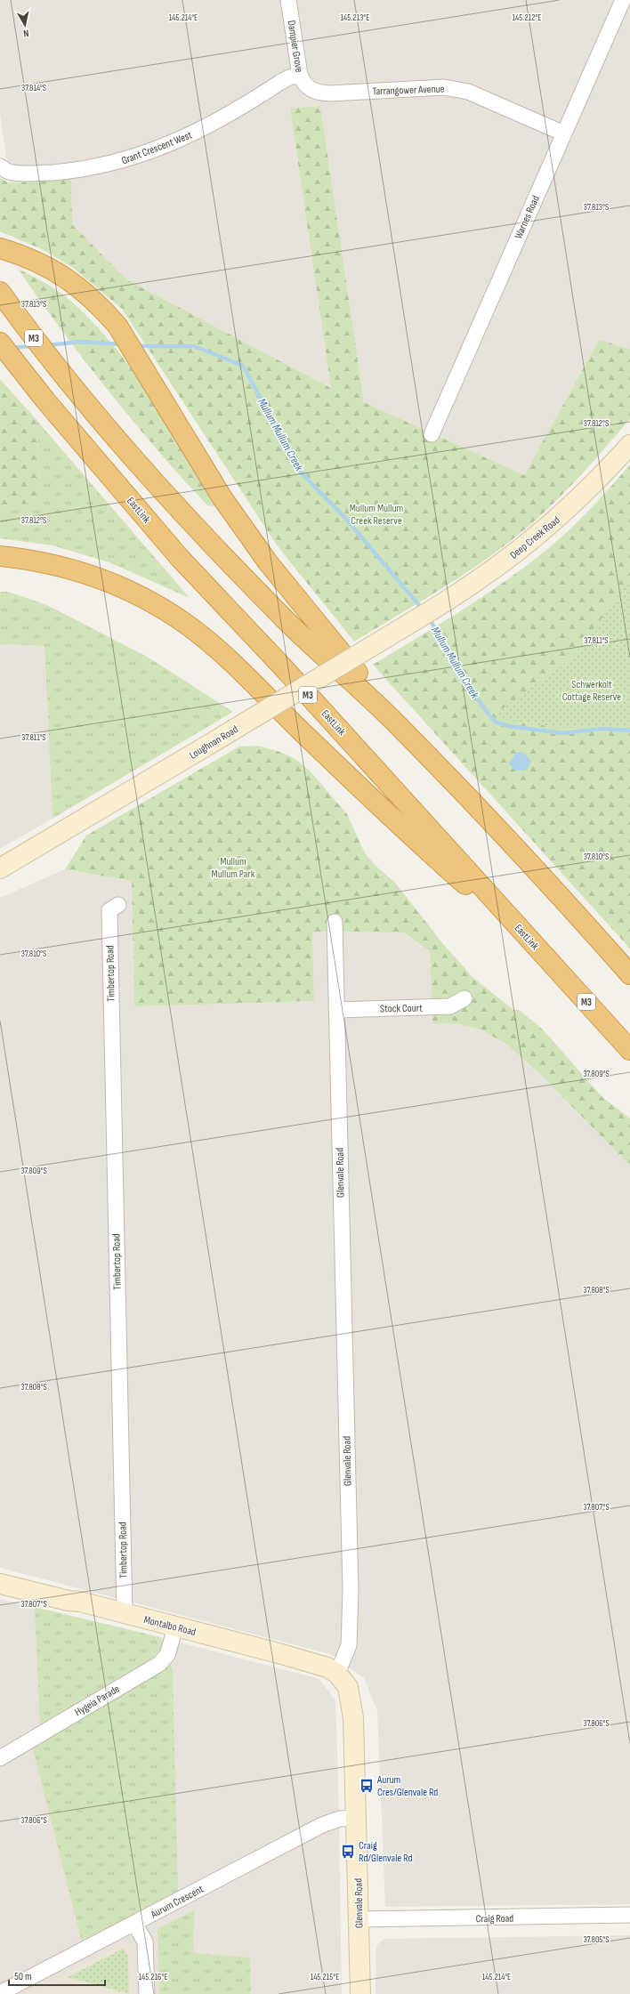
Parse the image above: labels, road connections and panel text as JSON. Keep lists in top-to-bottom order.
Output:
{
  "streets": {
    "highway": ["M3", "EastLink"],
    "main road": [
      "Deep Creek Road",
      "Loughnan Road",
      "Glenvale Road",
      "Montalbo Road"
    ],
    "street": [
      "Dampier Grove",
      "Tarrangower Avenue",
      "Grant Crescent West",
      "Warnes Road",
      "Timbertop Road",
      "Stock Court",
      "Hygeia Parade",
      "Aurum Crescent",
      "Craig Road"
    ]
  },
  "crossings": [
    ["Dampier Grove", "Tarrangower Avenue"],
    ["Dampier Grove", "Grant Crescent West"],
    ["Tarrangower Avenue", "Warnes Road"],
    ["Deep Creek Road", "Loughnan Road"],
    ["Timbertop Road", "Montalbo Road"],
    ["Stock Court", "Glenvale Road"],
    ["Glenvale Road", "Montalbo Road"],
    ["Glenvale Road", "Aurum Crescent"],
    ["Glenvale Road", "Craig Road"],
    ["Montalbo Road", "Hygeia Parade"]
  ],
  "water": ["Mullum Mullum Creek"],
  "parks": ["Mullum Mullum Creek Reserve", "Schwerkolt Cottage Reserve", "Mullum Mullum Park"],
  "places": {
    "bus stop": ["Aurum Cres/Glenvale Rd", "Craig Rd/Glenvale Rd"]
  },
  "scale_bar": "50 m",
  "north": "bottom",
  "coordinates": [
    "145.214°E",
    "145.212°E",
    "145.213°E",
    "37.814°S",
    "37.813°S",
    "37.812°S",
    "37.811°S",
    "37.810°S",
    "37.809°S",
    "37.808°S",
    "37.807°S",
    "37.806°S",
    "37.805°S",
    "145.216°E",
    "145.215°E"
  ]
}
